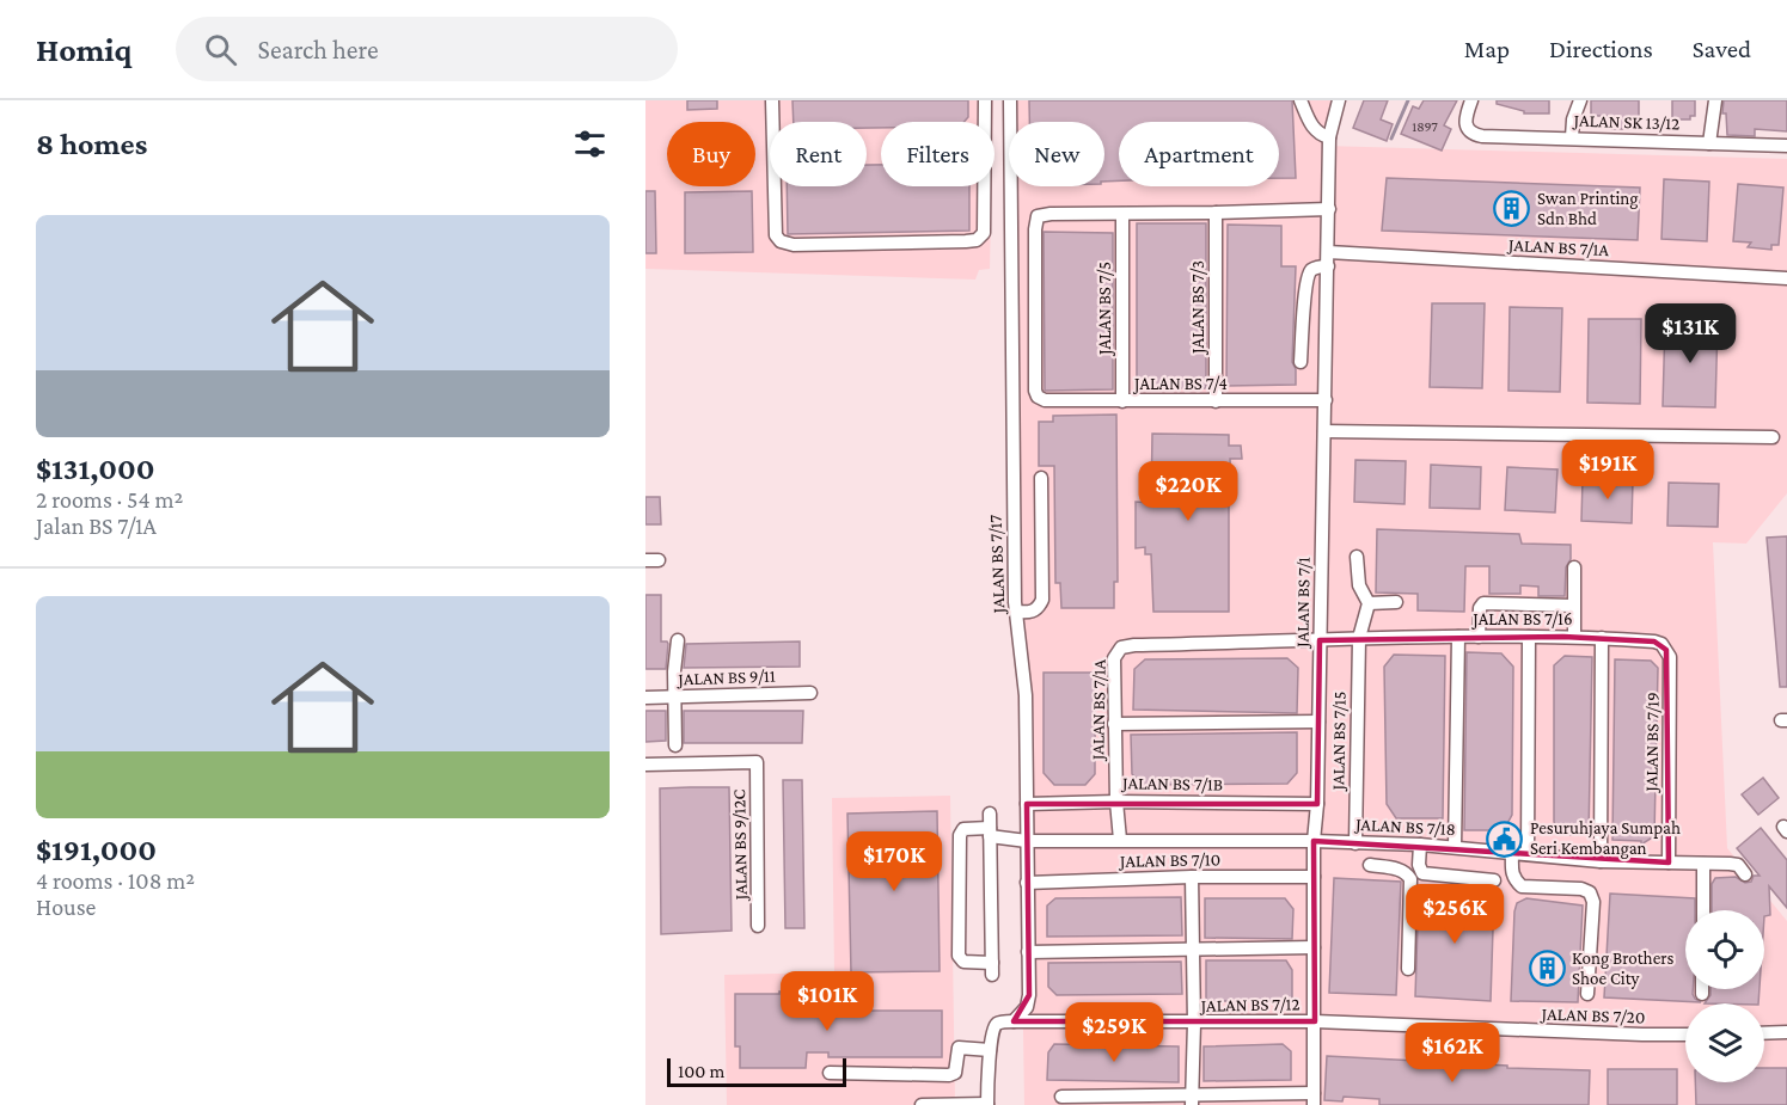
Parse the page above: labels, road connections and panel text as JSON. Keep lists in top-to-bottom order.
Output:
{
  "streets": {
    "street": [
      "JALAN SK 13/12",
      "JALAN BS 7/1A",
      "JALAN BS 7/3",
      "JALAN BS 7/5",
      "JALAN BS 7/4",
      "JALAN BS 7/17",
      "JALAN BS 7/1",
      "JALAN BS 7/16",
      "JALAN BS 9/11",
      "JALAN BS 7/15",
      "JALAN BS 7/19",
      "JALAN BS 7/1B",
      "JALAN BS 7/18",
      "JALAN BS 9/12C",
      "JALAN BS 7/10",
      "JALAN BS 7/12",
      "JALAN BS 7/20"
    ]
  },
  "crossings": [
    ["JALAN BS 7/1A", "JALAN BS 7/1"],
    ["JALAN BS 7/1A", "JALAN BS 7/16"],
    ["JALAN BS 7/1A", "JALAN BS 7/1B"],
    ["JALAN BS 7/3", "JALAN BS 7/4"],
    ["JALAN BS 7/5", "JALAN BS 7/4"],
    ["JALAN BS 7/4", "JALAN BS 7/1"],
    ["JALAN BS 7/17", "JALAN BS 7/1B"],
    ["JALAN BS 7/17", "JALAN BS 7/10"],
    ["JALAN BS 7/17", "JALAN BS 7/12"],
    ["JALAN BS 7/1", "JALAN BS 7/16"],
    ["JALAN BS 7/1", "JALAN BS 7/1B"],
    ["JALAN BS 7/1", "JALAN BS 7/18"],
    ["JALAN BS 7/1", "JALAN BS 7/10"],
    ["JALAN BS 7/1", "JALAN BS 7/12"],
    ["JALAN BS 7/1", "JALAN BS 7/20"],
    ["JALAN BS 7/16", "JALAN BS 7/15"],
    ["JALAN BS 7/16", "JALAN BS 7/19"],
    ["JALAN BS 7/15", "JALAN BS 7/18"],
    ["JALAN BS 7/19", "JALAN BS 7/18"],
    ["JALAN BS 7/12", "JALAN BS 7/20"]
  ],
  "places": {
    "building": ["Swan Printing Sdn Bhd", "Kong Brothers Shoe City"],
    "public building": ["Pesuruhjaya Sumpah Seri Kembangan"]
  },
  "house_numbers": ["1897"],
  "scale_bar": "100 m",
  "page": {
    "header": "Homiq",
    "search": "Search here",
    "nav": ["Map", "Directions", "Saved"],
    "heading": "8 homes",
    "chip": [
      "Buy",
      "Rent",
      "Filters",
      "New",
      "Apartment"
    ],
    "list": [
      {
        "name": "$131,000",
        "note": "2 rooms · 54 m² · Jalan BS 7/1A"
      },
      {
        "name": "$191,000",
        "note": "4 rooms · 108 m² · House"
      }
    ],
    "price": [
      "$131K",
      "$191K",
      "$220K",
      "$170K",
      "$256K",
      "$101K",
      "$259K",
      "$162K"
    ],
    "scale": "100 m"
  }
}
